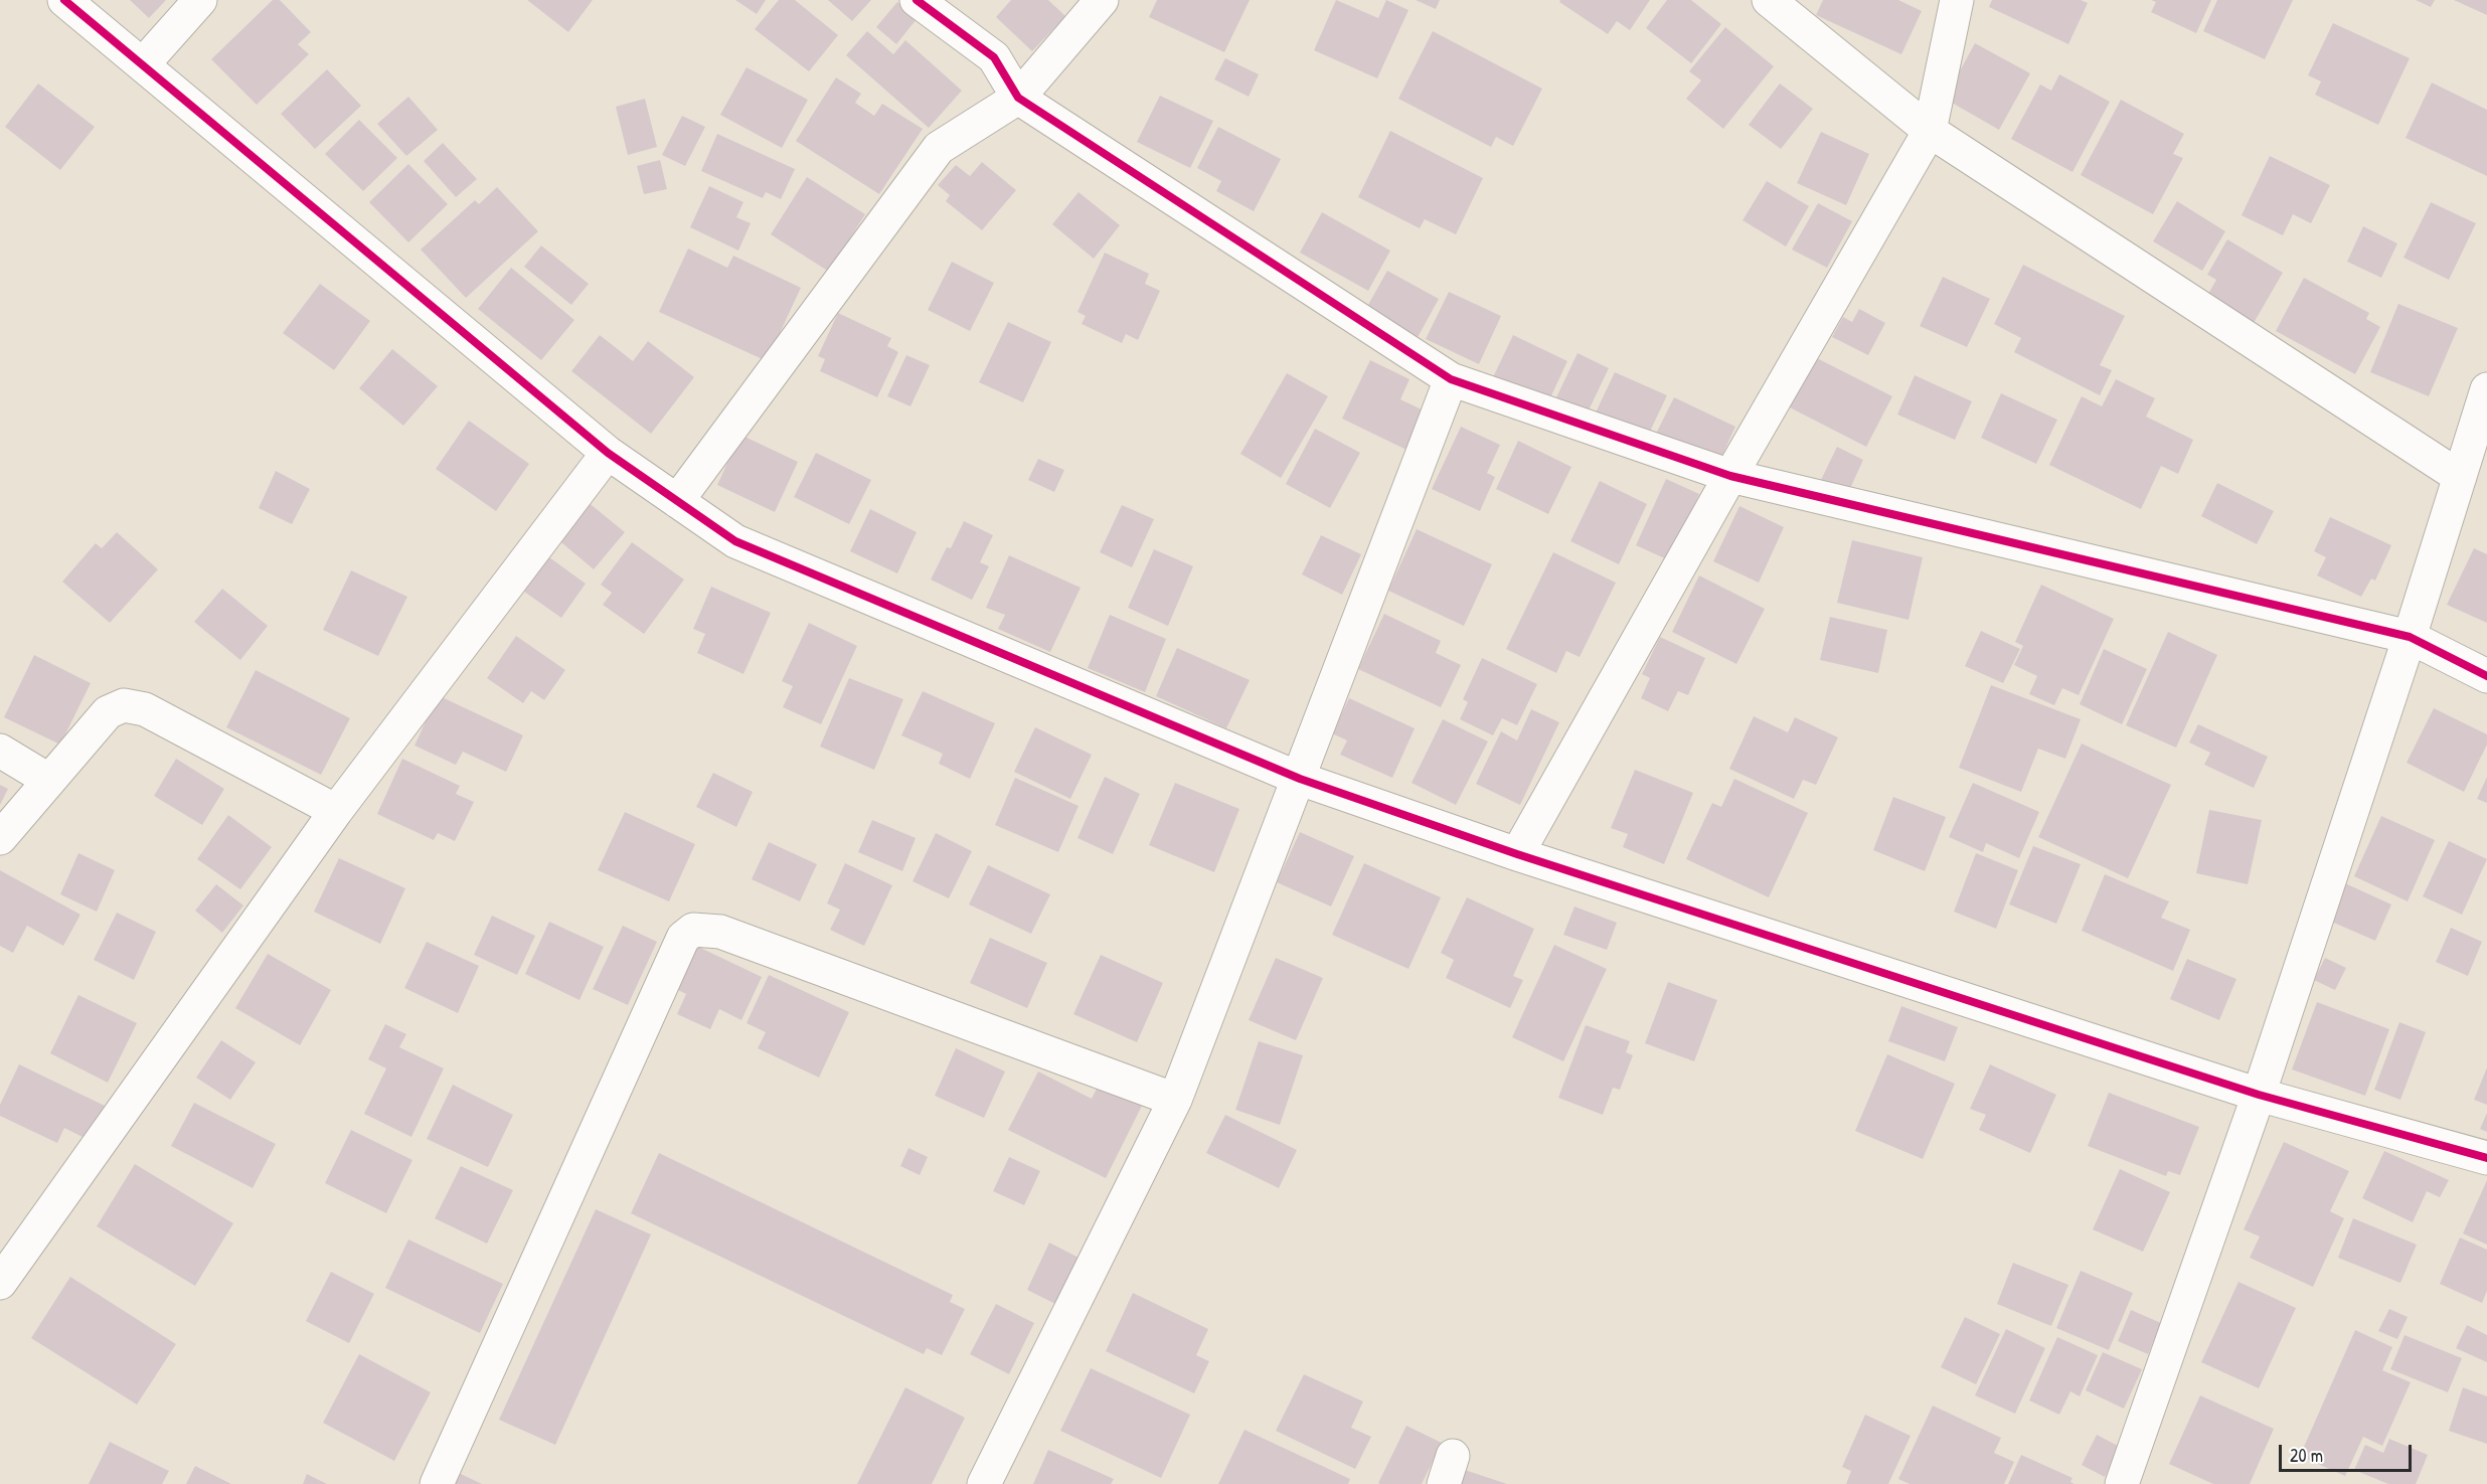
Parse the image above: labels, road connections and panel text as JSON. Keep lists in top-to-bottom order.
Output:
{
  "scale_bar": "20 m"
}
